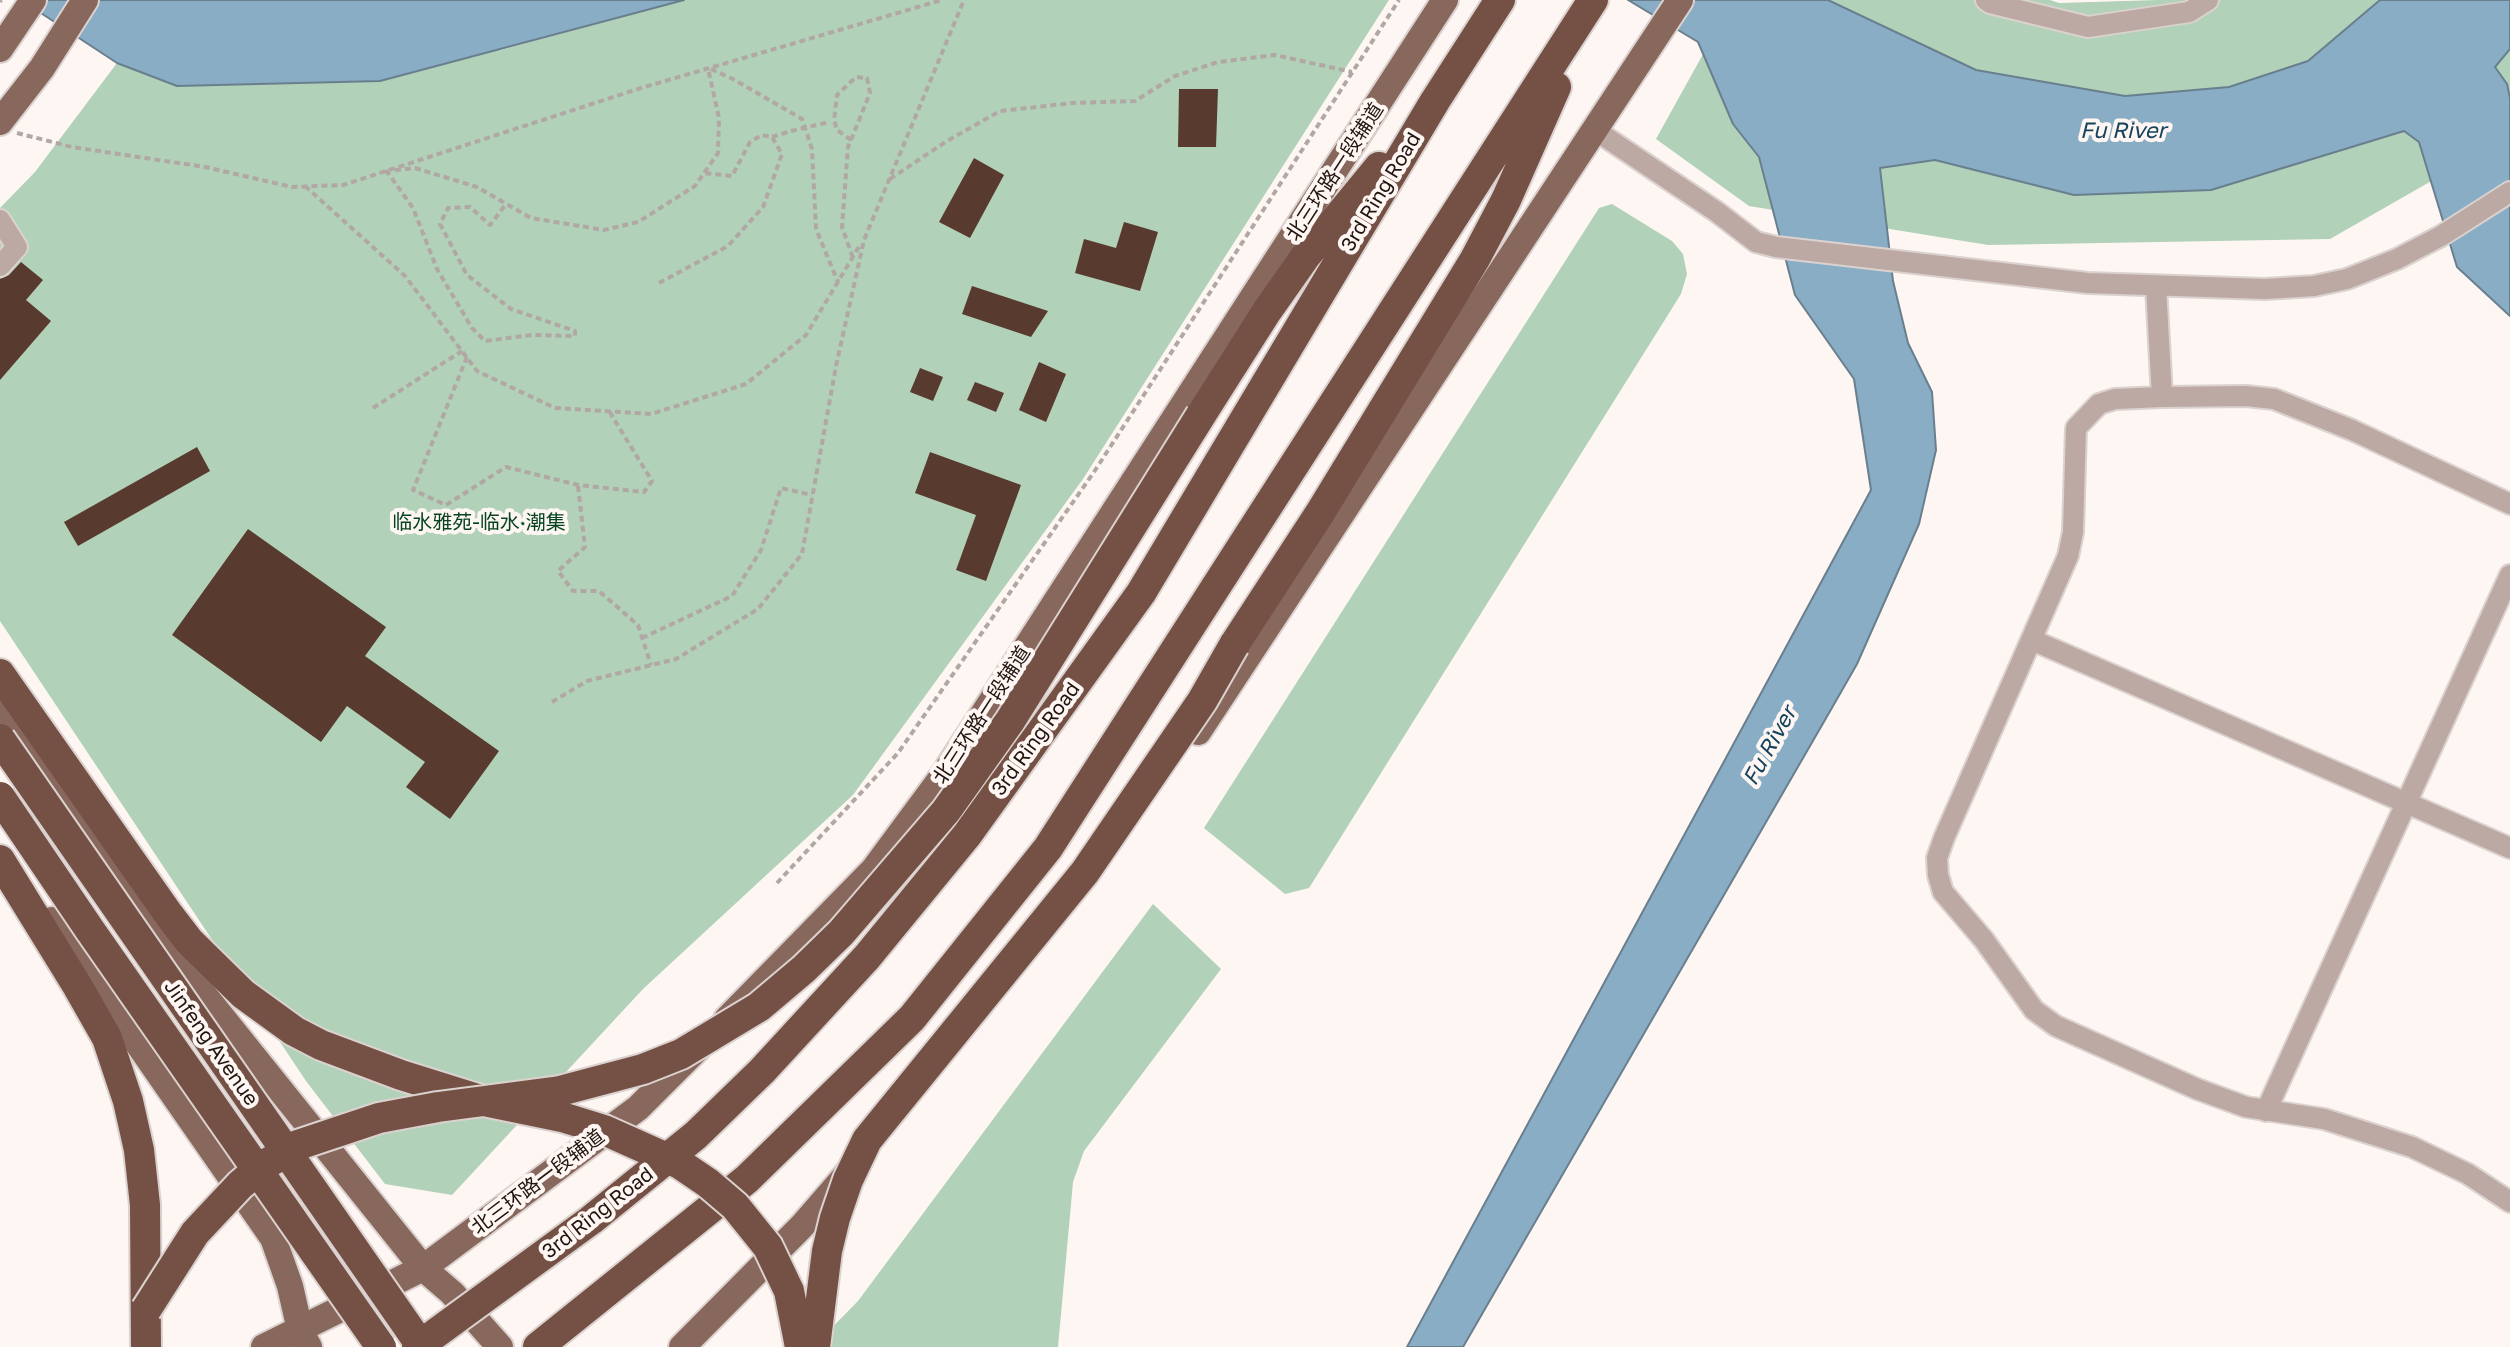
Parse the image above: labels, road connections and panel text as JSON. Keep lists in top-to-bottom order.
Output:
{
  "streets": {
    "highway": ["3rd Ring Road", "Jinfeng Avenue"],
    "main road": ["北三环路一段辅道"]
  },
  "crossings": [
    ["北三环路一段辅道", "Jinfeng Avenue"],
    ["3rd Ring Road", "Jinfeng Avenue"]
  ],
  "water": ["Fu River"],
  "parks": ["临水雅苑-临水·潮集"]
}
